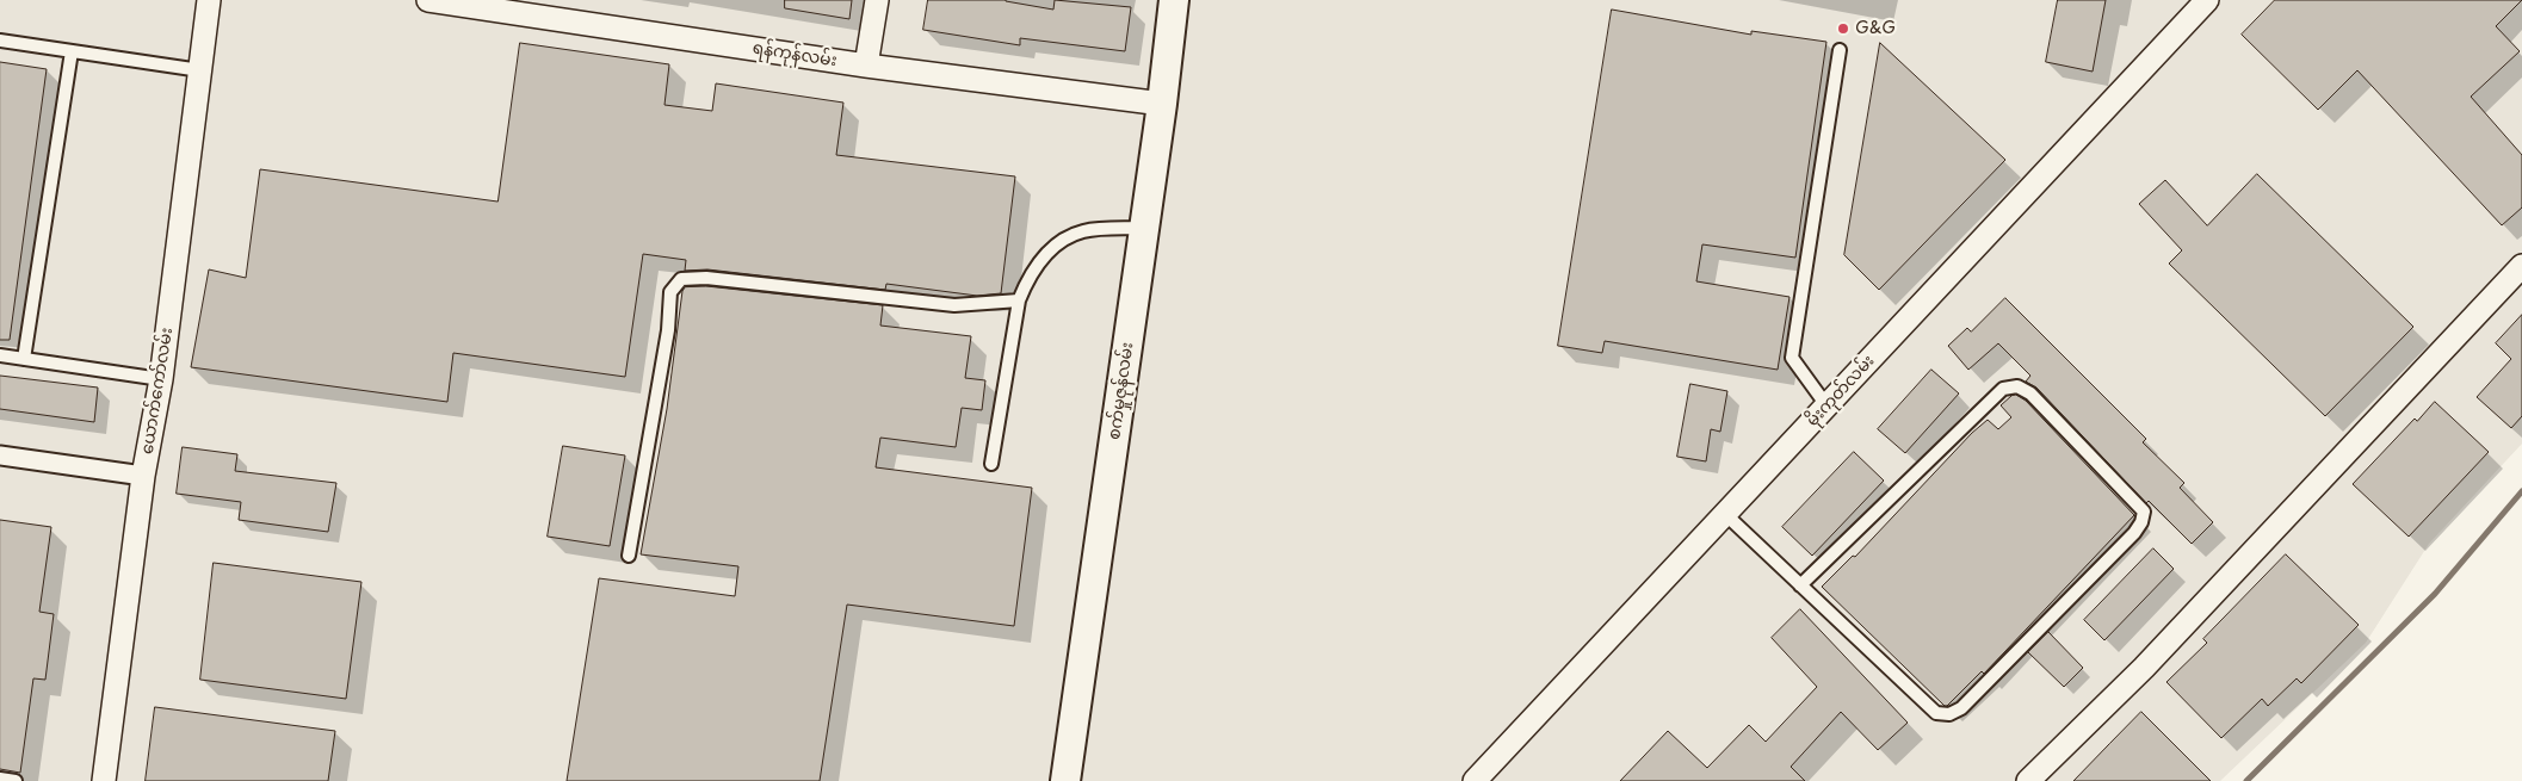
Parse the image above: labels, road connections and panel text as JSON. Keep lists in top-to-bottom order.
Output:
{
  "streets": {
    "street": [
      "ရန်ကုန်လမ်း",
      "ယောက်ကော်လမ်း",
      "စက်မှုဇုန်လမ်း",
      "မိုးကုတ်လမ်း"
    ]
  },
  "crossings": [
    ["ရန်ကုန်လမ်း", "စက်မှုဇုန်လမ်း"]
  ],
  "places": ["G&G"]
}
